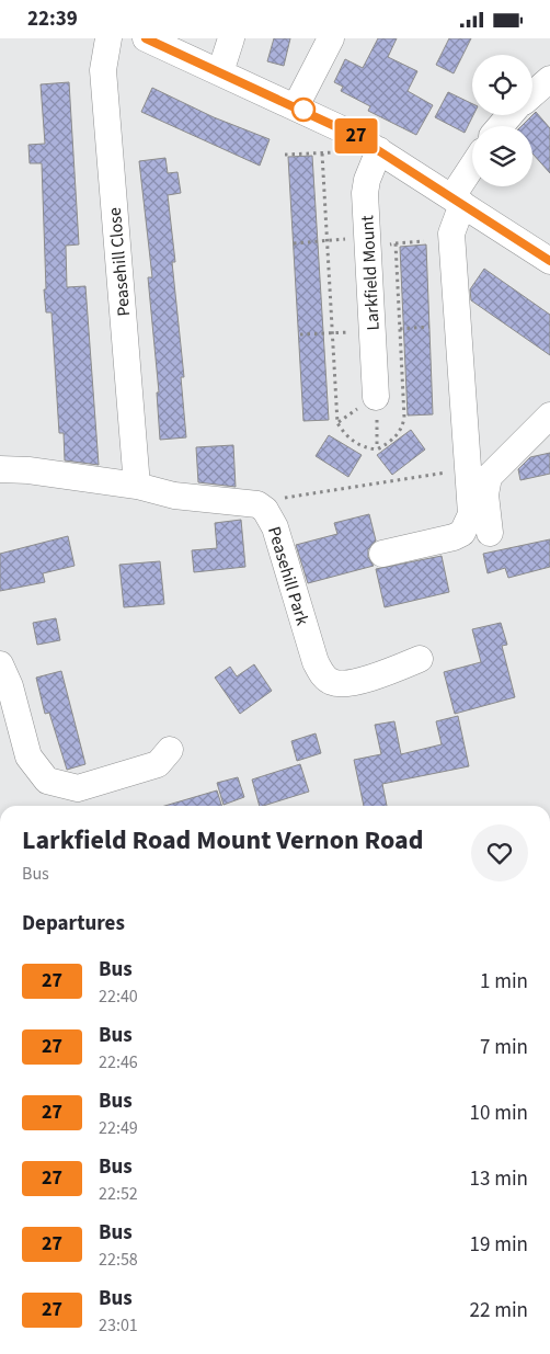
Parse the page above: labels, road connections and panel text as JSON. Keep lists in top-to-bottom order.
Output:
{
  "streets": {
    "street": ["Peasehill Close", "Larkfield Mount", "Peasehill Park"]
  },
  "crossings": [
    ["Peasehill Close", "Peasehill Park"]
  ],
  "lines": ["bus line 27"],
  "page": {
    "status": "22:39",
    "on_map": "27",
    "heading": [
      ["Larkfield Road Mount Vernon Road", "Bus"],
      "Departures"
    ],
    "list": [
      {
        "mark": "27",
        "name": "Bus",
        "note": "22:40",
        "value": "1 min"
      },
      {
        "mark": "27",
        "name": "Bus",
        "note": "22:46",
        "value": "7 min"
      },
      {
        "mark": "27",
        "name": "Bus",
        "note": "22:49",
        "value": "10 min"
      },
      {
        "mark": "27",
        "name": "Bus",
        "note": "22:52",
        "value": "13 min"
      },
      {
        "mark": "27",
        "name": "Bus",
        "note": "22:58",
        "value": "19 min"
      },
      {
        "mark": "27",
        "name": "Bus",
        "note": "23:01",
        "value": "22 min"
      }
    ]
  }
}
